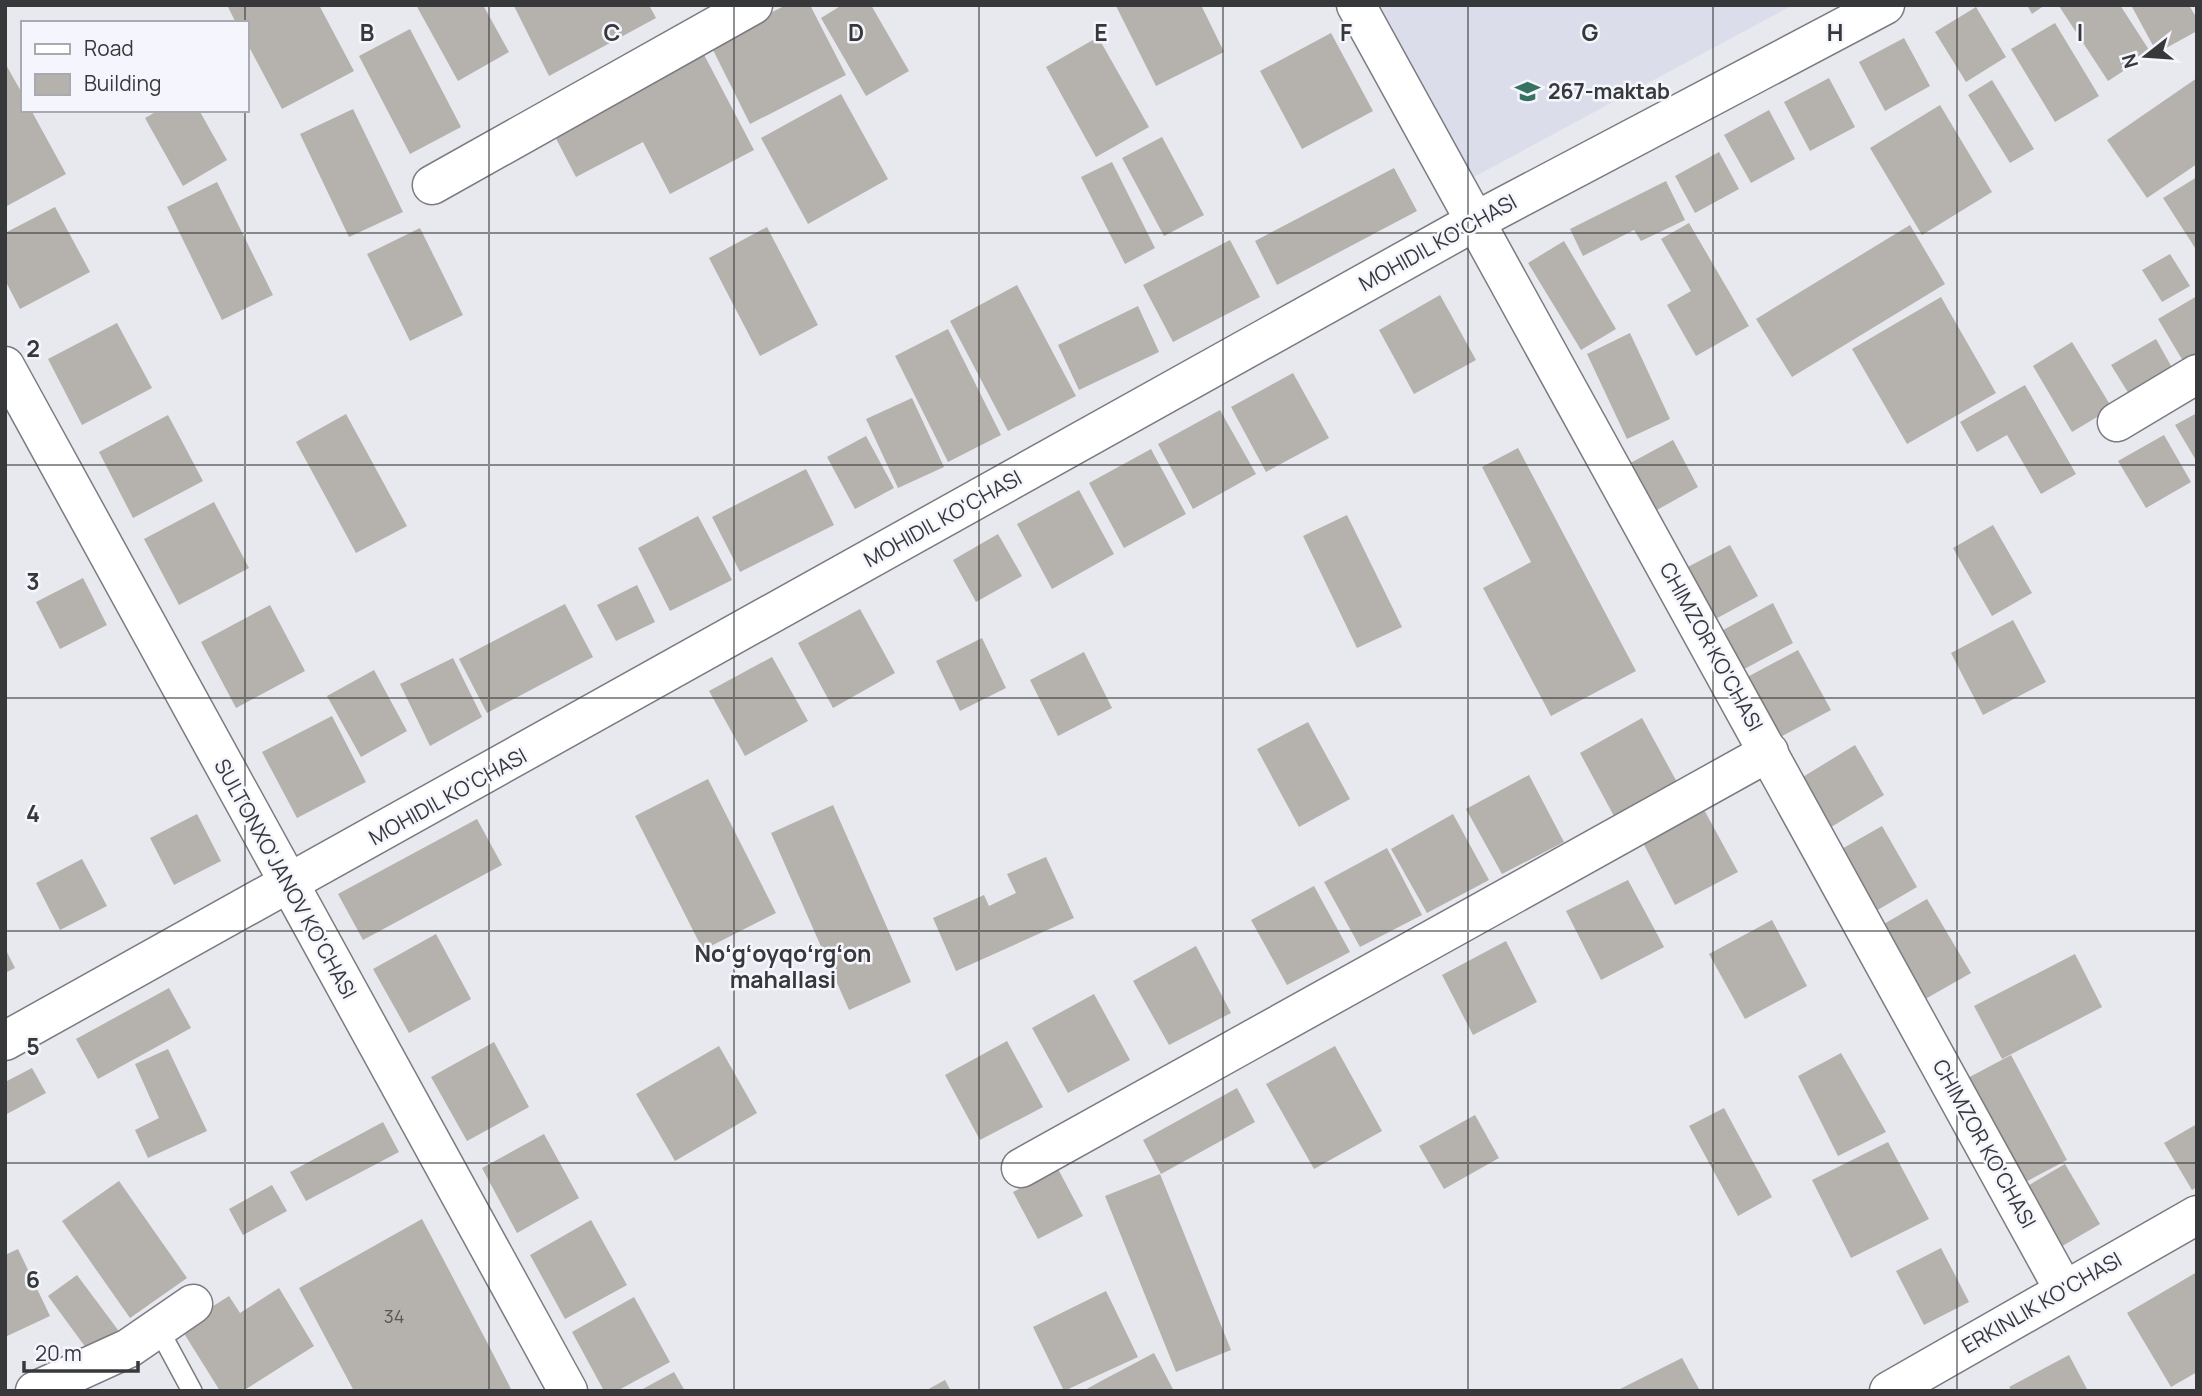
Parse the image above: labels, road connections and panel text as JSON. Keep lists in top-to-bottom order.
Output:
{
  "streets": {
    "street": [
      "MOHIDIL KO'CHASI",
      "CHIMZOR KO'CHASI",
      "SULTONXO'JANOV KO'CHASI",
      "ERKINLIK KO'CHASI"
    ]
  },
  "crossings": [
    ["MOHIDIL KO'CHASI", "CHIMZOR KO'CHASI"],
    ["MOHIDIL KO'CHASI", "SULTONXO'JANOV KO'CHASI"],
    ["CHIMZOR KO'CHASI", "ERKINLIK KO'CHASI"]
  ],
  "districts": ["Noʻgʻoyqoʻrgʻon mahallasi"],
  "places": {
    "school or university": ["267-maktab"]
  },
  "house_numbers": ["34"],
  "legend": ["Road", "Building"],
  "scale_bar": "20 m",
  "north": "left",
  "grid": {
    "columns": [
      "B",
      "C",
      "D",
      "E",
      "F",
      "G",
      "H",
      "I"
    ],
    "rows": [
      "2",
      "3",
      "4",
      "5",
      "6"
    ]
  }
}
